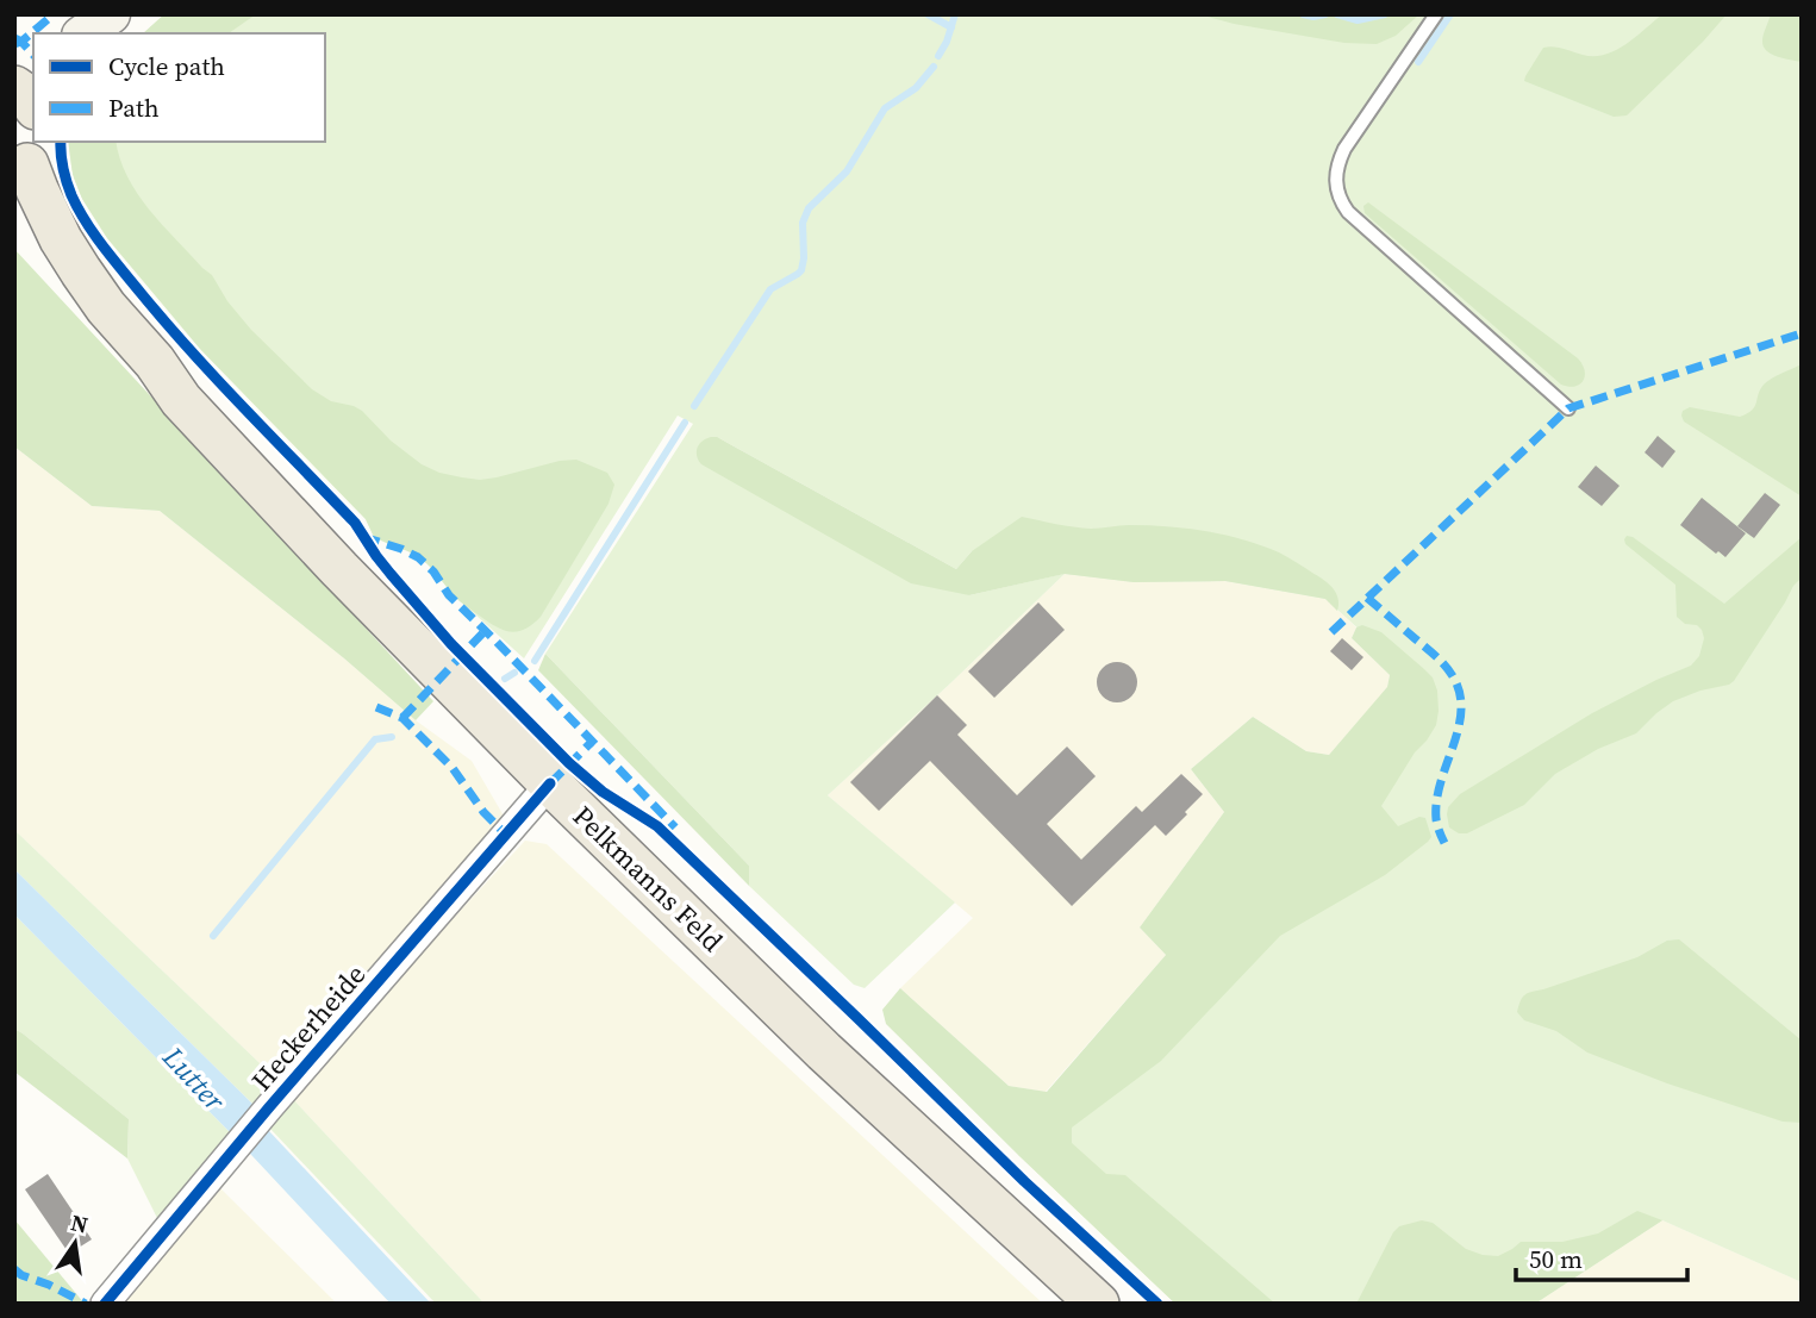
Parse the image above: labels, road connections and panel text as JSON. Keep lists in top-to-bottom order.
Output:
{
  "streets": {
    "main road": ["Pelkmanns Feld"],
    "street": ["Heckerheide"]
  },
  "crossings": [
    ["Pelkmanns Feld", "Heckerheide"]
  ],
  "water": ["Lutter"],
  "legend": ["Cycle path", "Path"],
  "scale_bar": "50 m",
  "north": "top"
}
